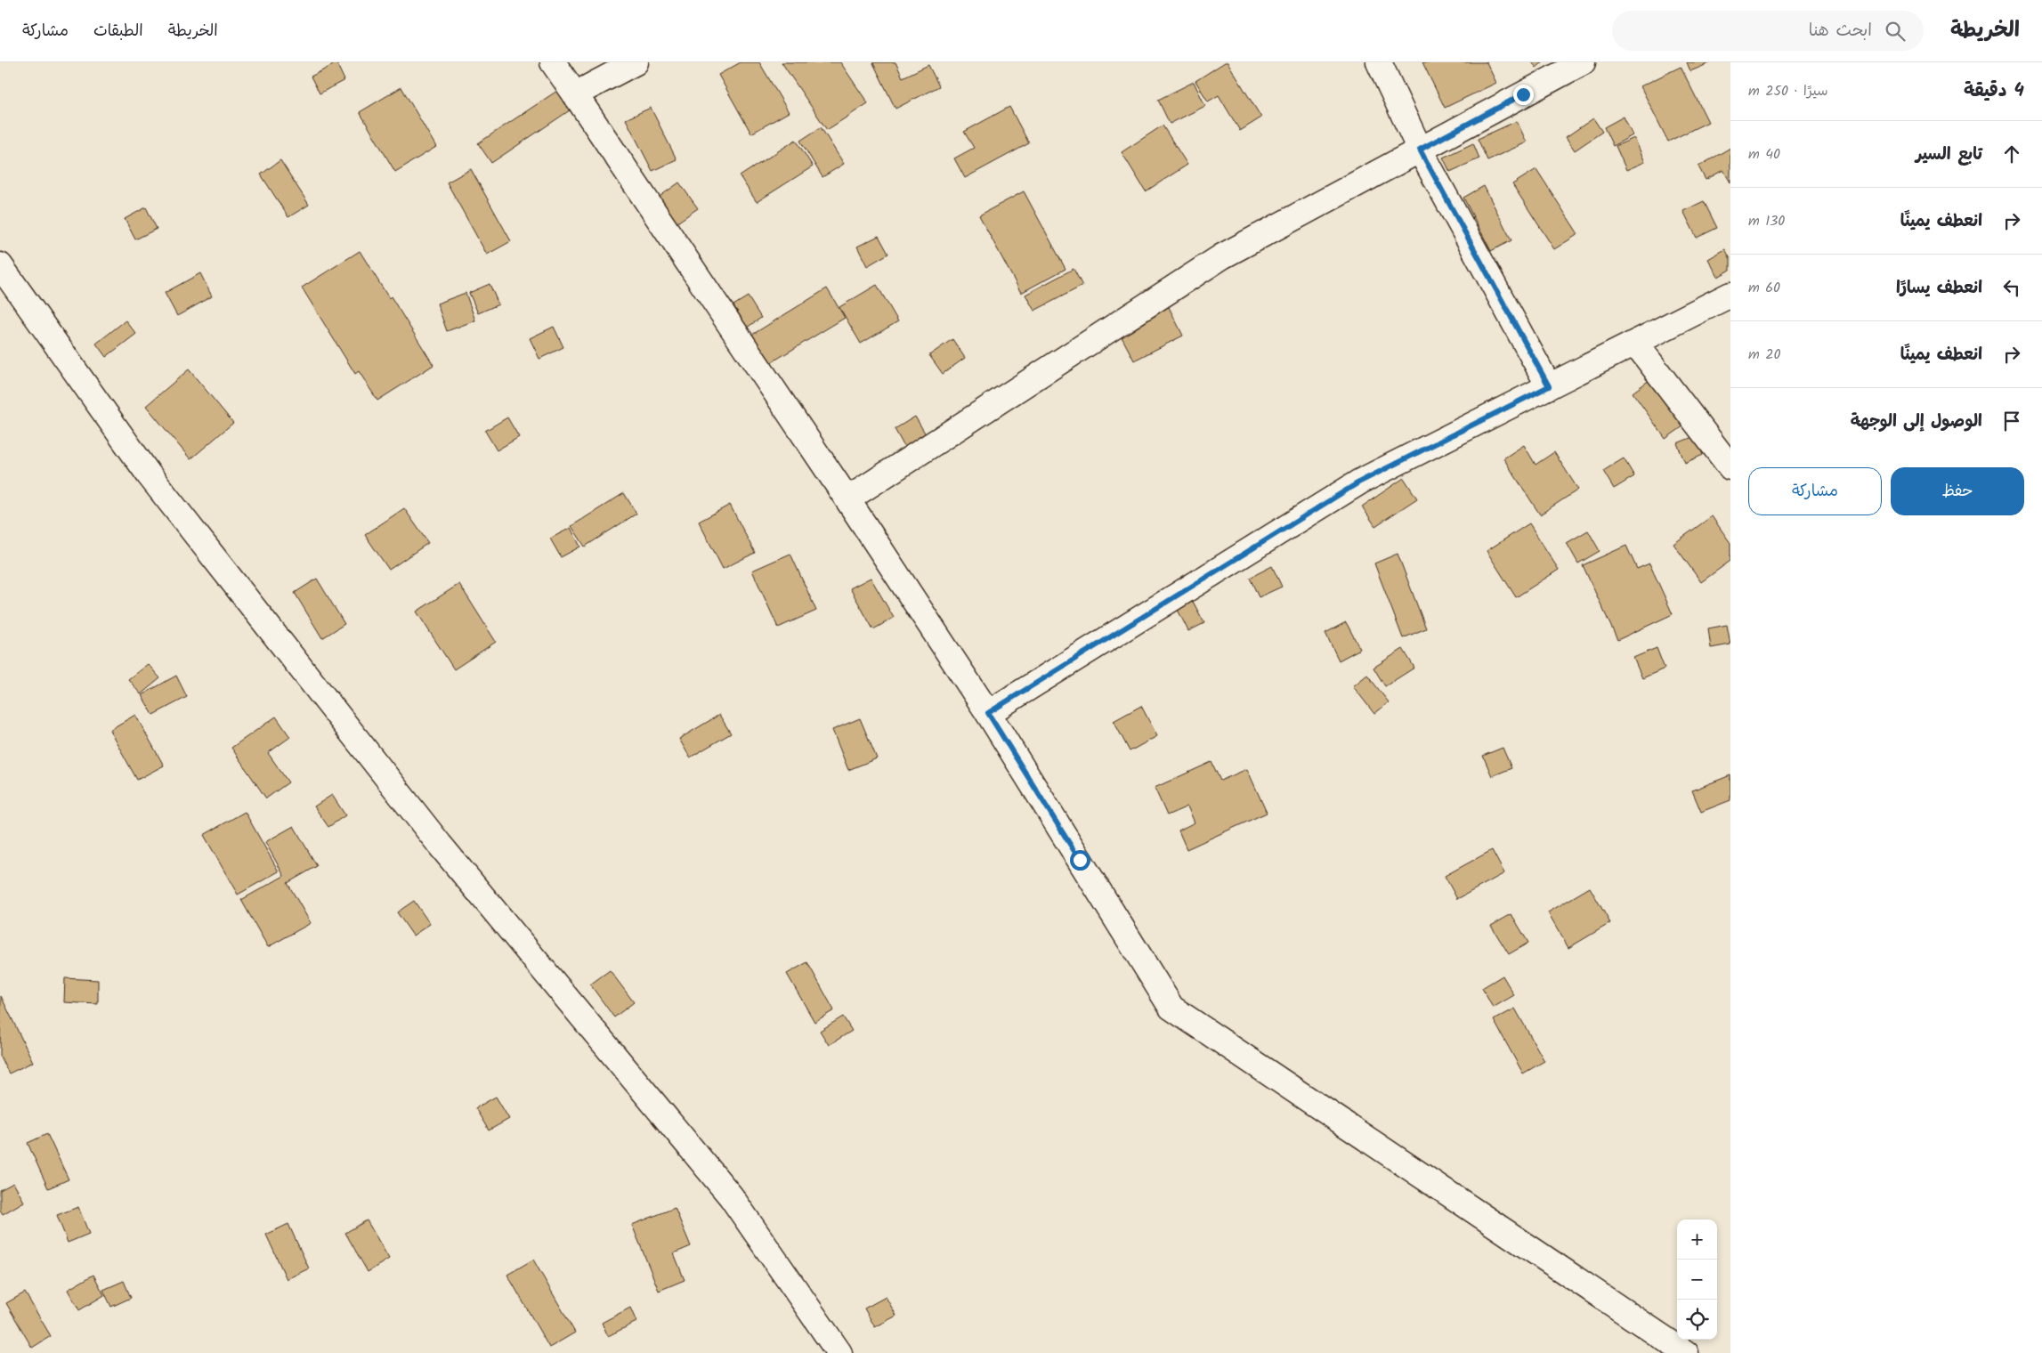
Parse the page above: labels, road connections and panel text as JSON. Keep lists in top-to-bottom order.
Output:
{
  "page": {
    "header": "الخريطة",
    "search": "ابحث هنا",
    "nav": ["الخريطة", "الطبقات", "مشاركة"],
    "heading": ["4 دقيقة", "سيرًا · 250 m"],
    "list": [
      ["تابع السير", "40 m"],
      ["انعطف يمينًا", "130 m"],
      ["انعطف يسارًا", "60 m"],
      ["انعطف يمينًا", "20 m"],
      "الوصول إلى الوجهة"
    ],
    "buttons": ["حفظ", "مشاركة"],
    "map_buttons": ["+", "−"]
  }
}
